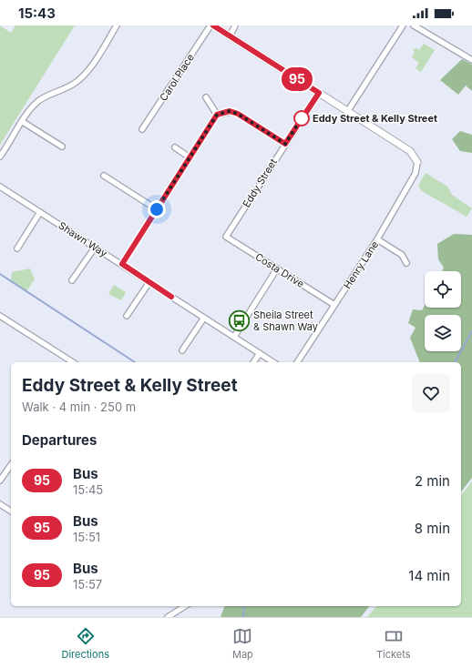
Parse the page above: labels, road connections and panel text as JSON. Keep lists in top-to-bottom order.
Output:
{
  "streets": {
    "street": [
      "Carol Place",
      "Eddy Street",
      "Shawn Way",
      "Henry Lane",
      "Costa Drive"
    ]
  },
  "crossings": [
    ["Eddy Street", "Costa Drive"],
    ["Henry Lane", "Costa Drive"]
  ],
  "places": {
    "other": ["Eddy Street & Kelly Street"],
    "bus stop": ["Sheila Street & Shawn Way"]
  },
  "lines": ["bus line 95"],
  "page": {
    "status": "15:43",
    "on_map": "95",
    "heading": [
      ["Eddy Street & Kelly Street", "Walk · 4 min · 250 m"],
      "Departures"
    ],
    "list": [
      {
        "mark": "95",
        "name": "Bus",
        "note": "15:45",
        "value": "2 min"
      },
      {
        "mark": "95",
        "name": "Bus",
        "note": "15:51",
        "value": "8 min"
      },
      {
        "mark": "95",
        "name": "Bus",
        "note": "15:57",
        "value": "14 min"
      }
    ],
    "tabs": ["Directions", "Map", "Tickets"]
  }
}
